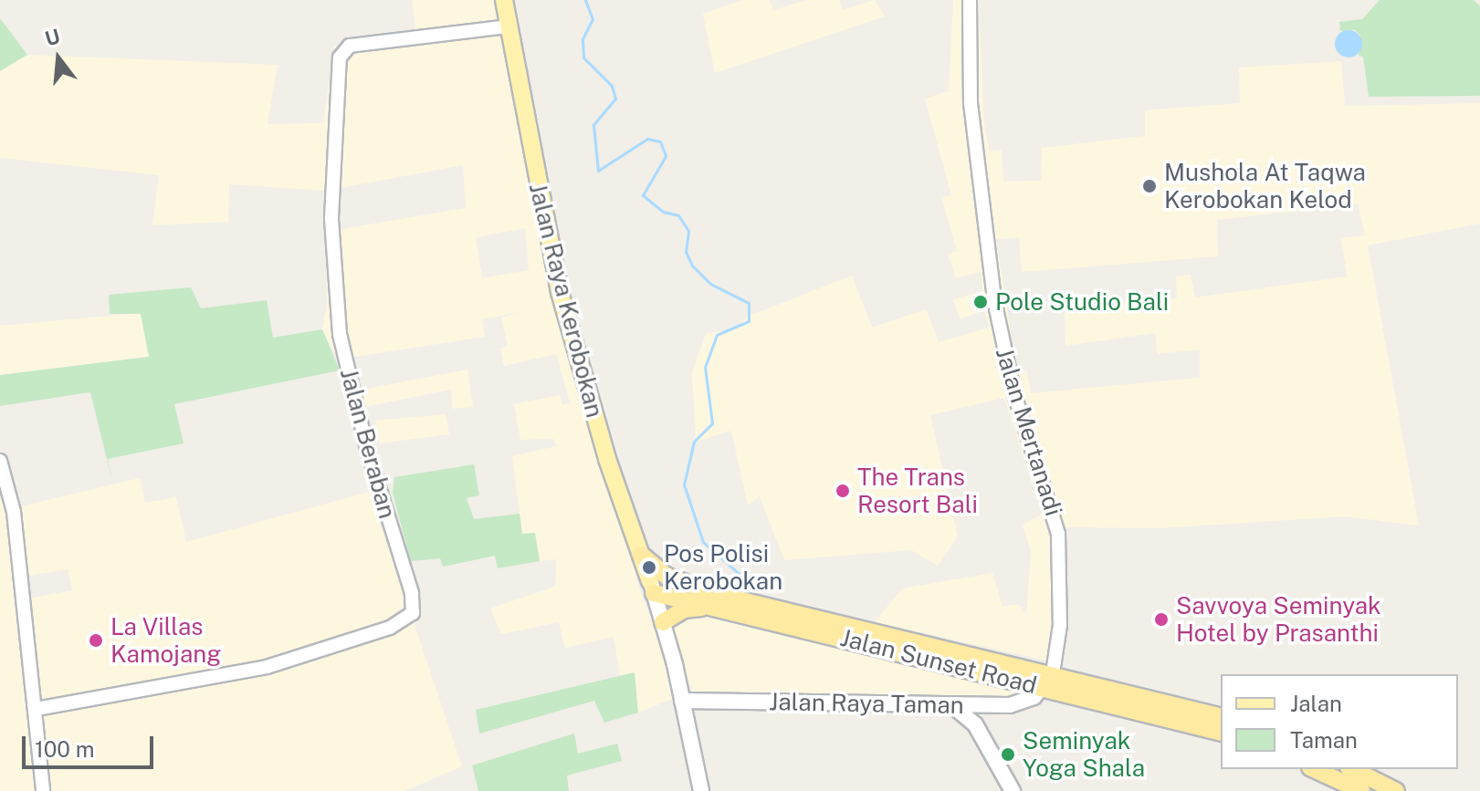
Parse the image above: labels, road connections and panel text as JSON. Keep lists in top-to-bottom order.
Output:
{
  "streets": {
    "highway": ["Jalan Sunset Road"],
    "main road": ["Jalan Raya Kerobokan", "Jalan Raya Taman"],
    "street": ["Jalan Mertanadi", "Jalan Beraban"]
  },
  "crossings": [
    ["Jalan Raya Kerobokan", "Jalan Beraban"],
    ["Jalan Mertanadi", "Jalan Sunset Road"],
    ["Jalan Mertanadi", "Jalan Raya Taman"],
    ["Jalan Sunset Road", "Jalan Raya Taman"]
  ],
  "places": [
    "Mushola At Taqwa Kerobokan Kelod",
    "Pole Studio Bali",
    "The Trans Resort Bali",
    "Pos Polisi Kerobokan",
    "Savvoya Seminyak Hotel by Prasanthi",
    "La Villas Kamojang",
    "Seminyak Yoga Shala"
  ],
  "legend": ["Jalan", "Taman"],
  "scale_bar": "100 m",
  "north": "top"
}
